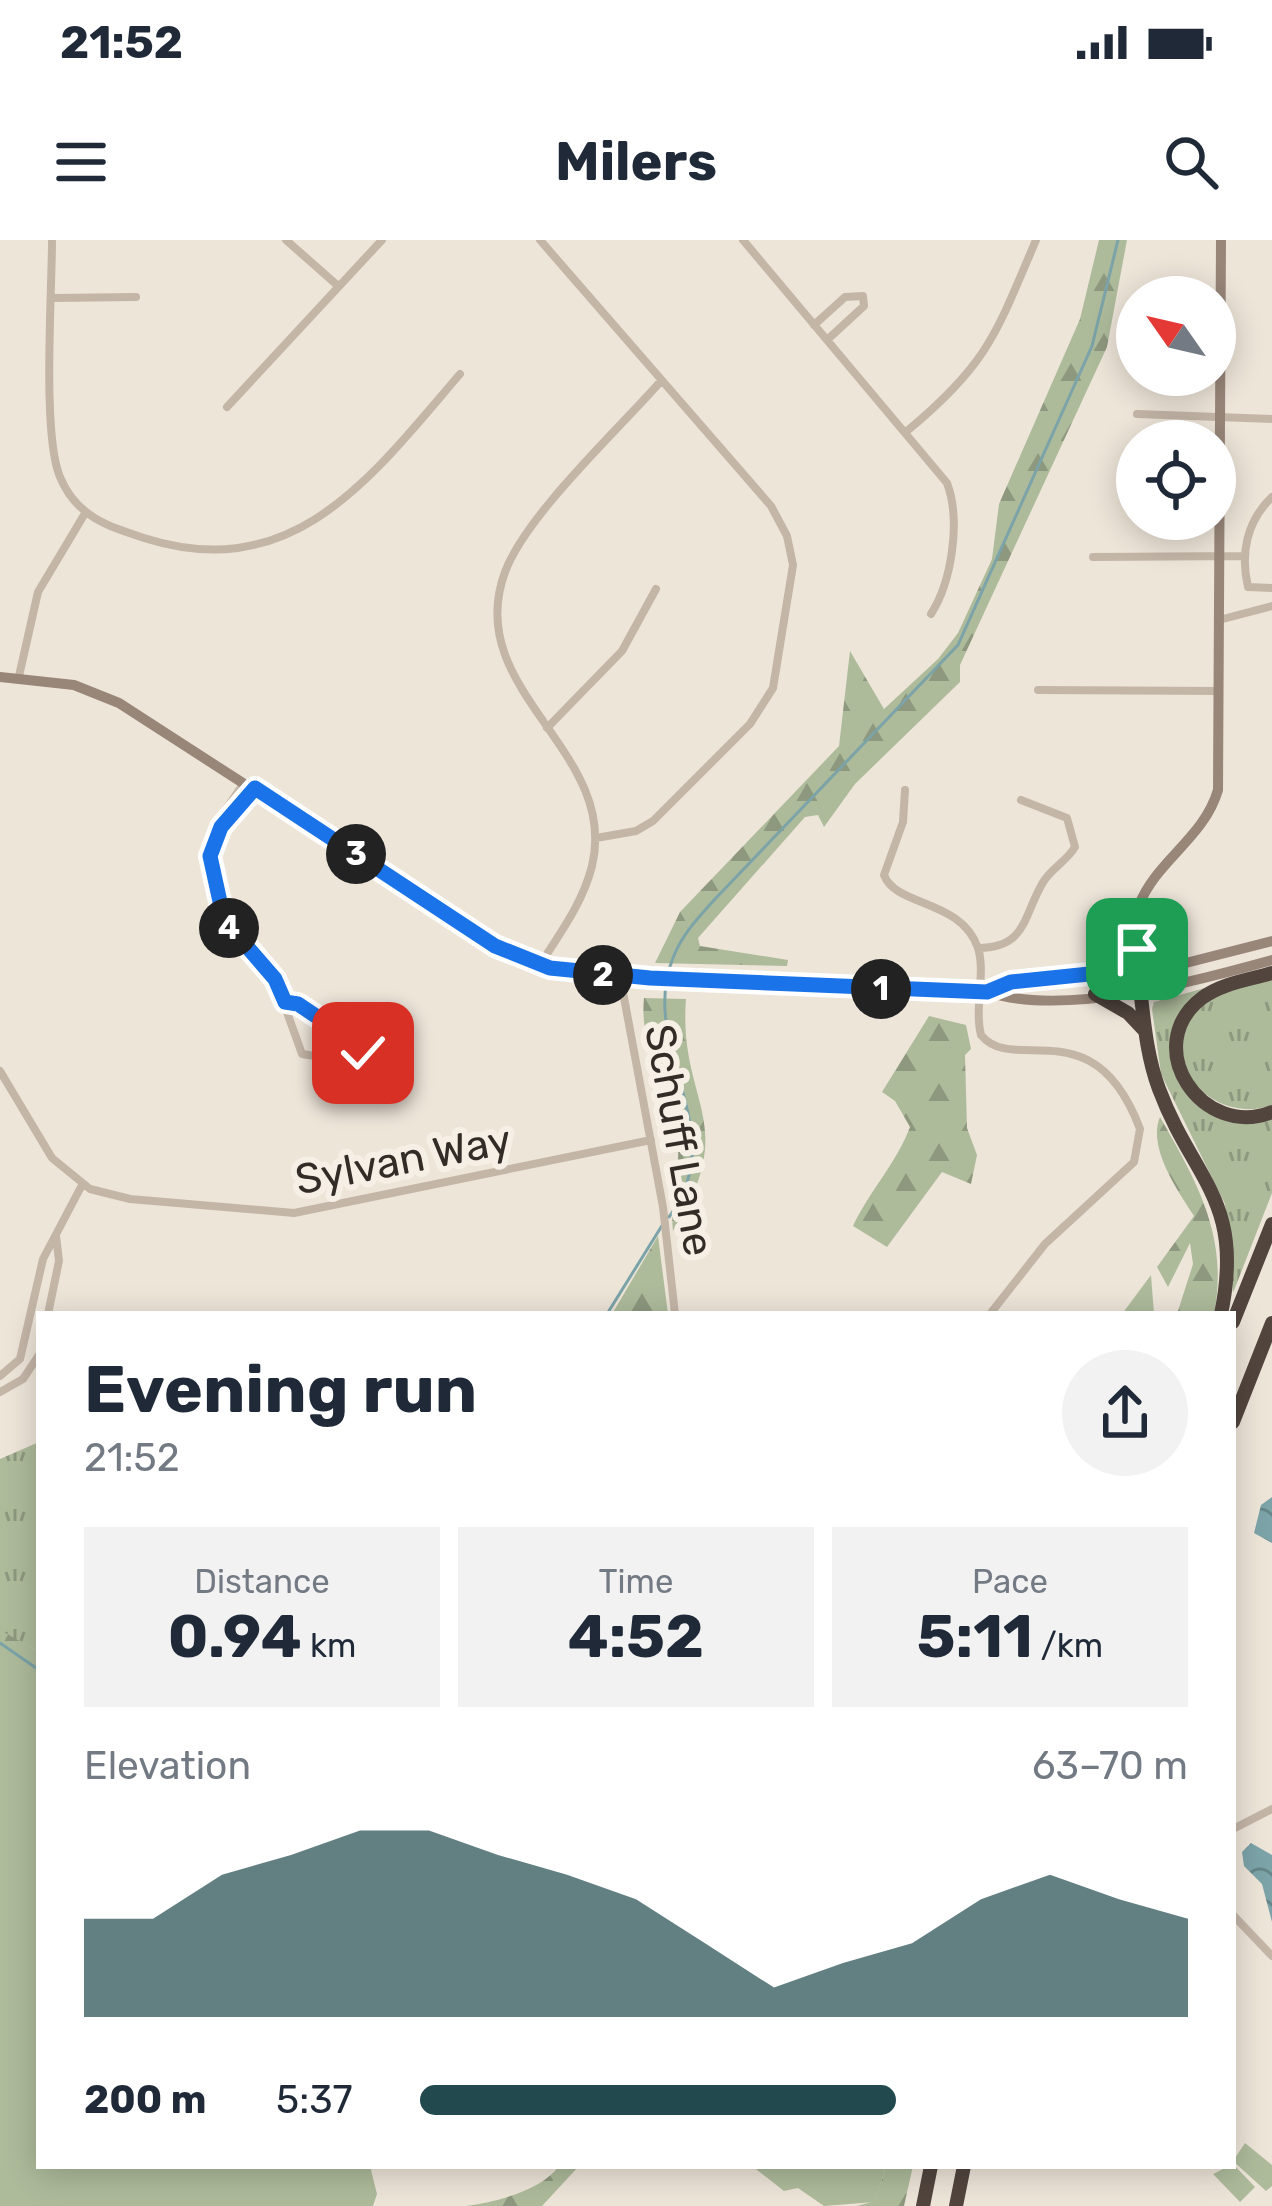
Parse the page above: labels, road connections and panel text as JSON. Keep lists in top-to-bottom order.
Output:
{
  "streets": {
    "street": ["Schuff Lane", "Sylvan Way"]
  },
  "crossings": [
    ["Schuff Lane", "Sylvan Way"]
  ],
  "north": "top left",
  "page": {
    "status": "21:52",
    "header": "Milers",
    "pins": [
      "3",
      "4",
      "2",
      "1"
    ],
    "heading": ["Evening run", "21:52"],
    "stats": [
      ["Distance", "0.94 km"],
      ["Time", "4:52"],
      ["Pace", "5:11 /km"]
    ],
    "chart": ["Elevation", "63–70 m"],
    "list": [
      {
        "name": "200 m",
        "note": "5:37"
      }
    ]
  }
}
